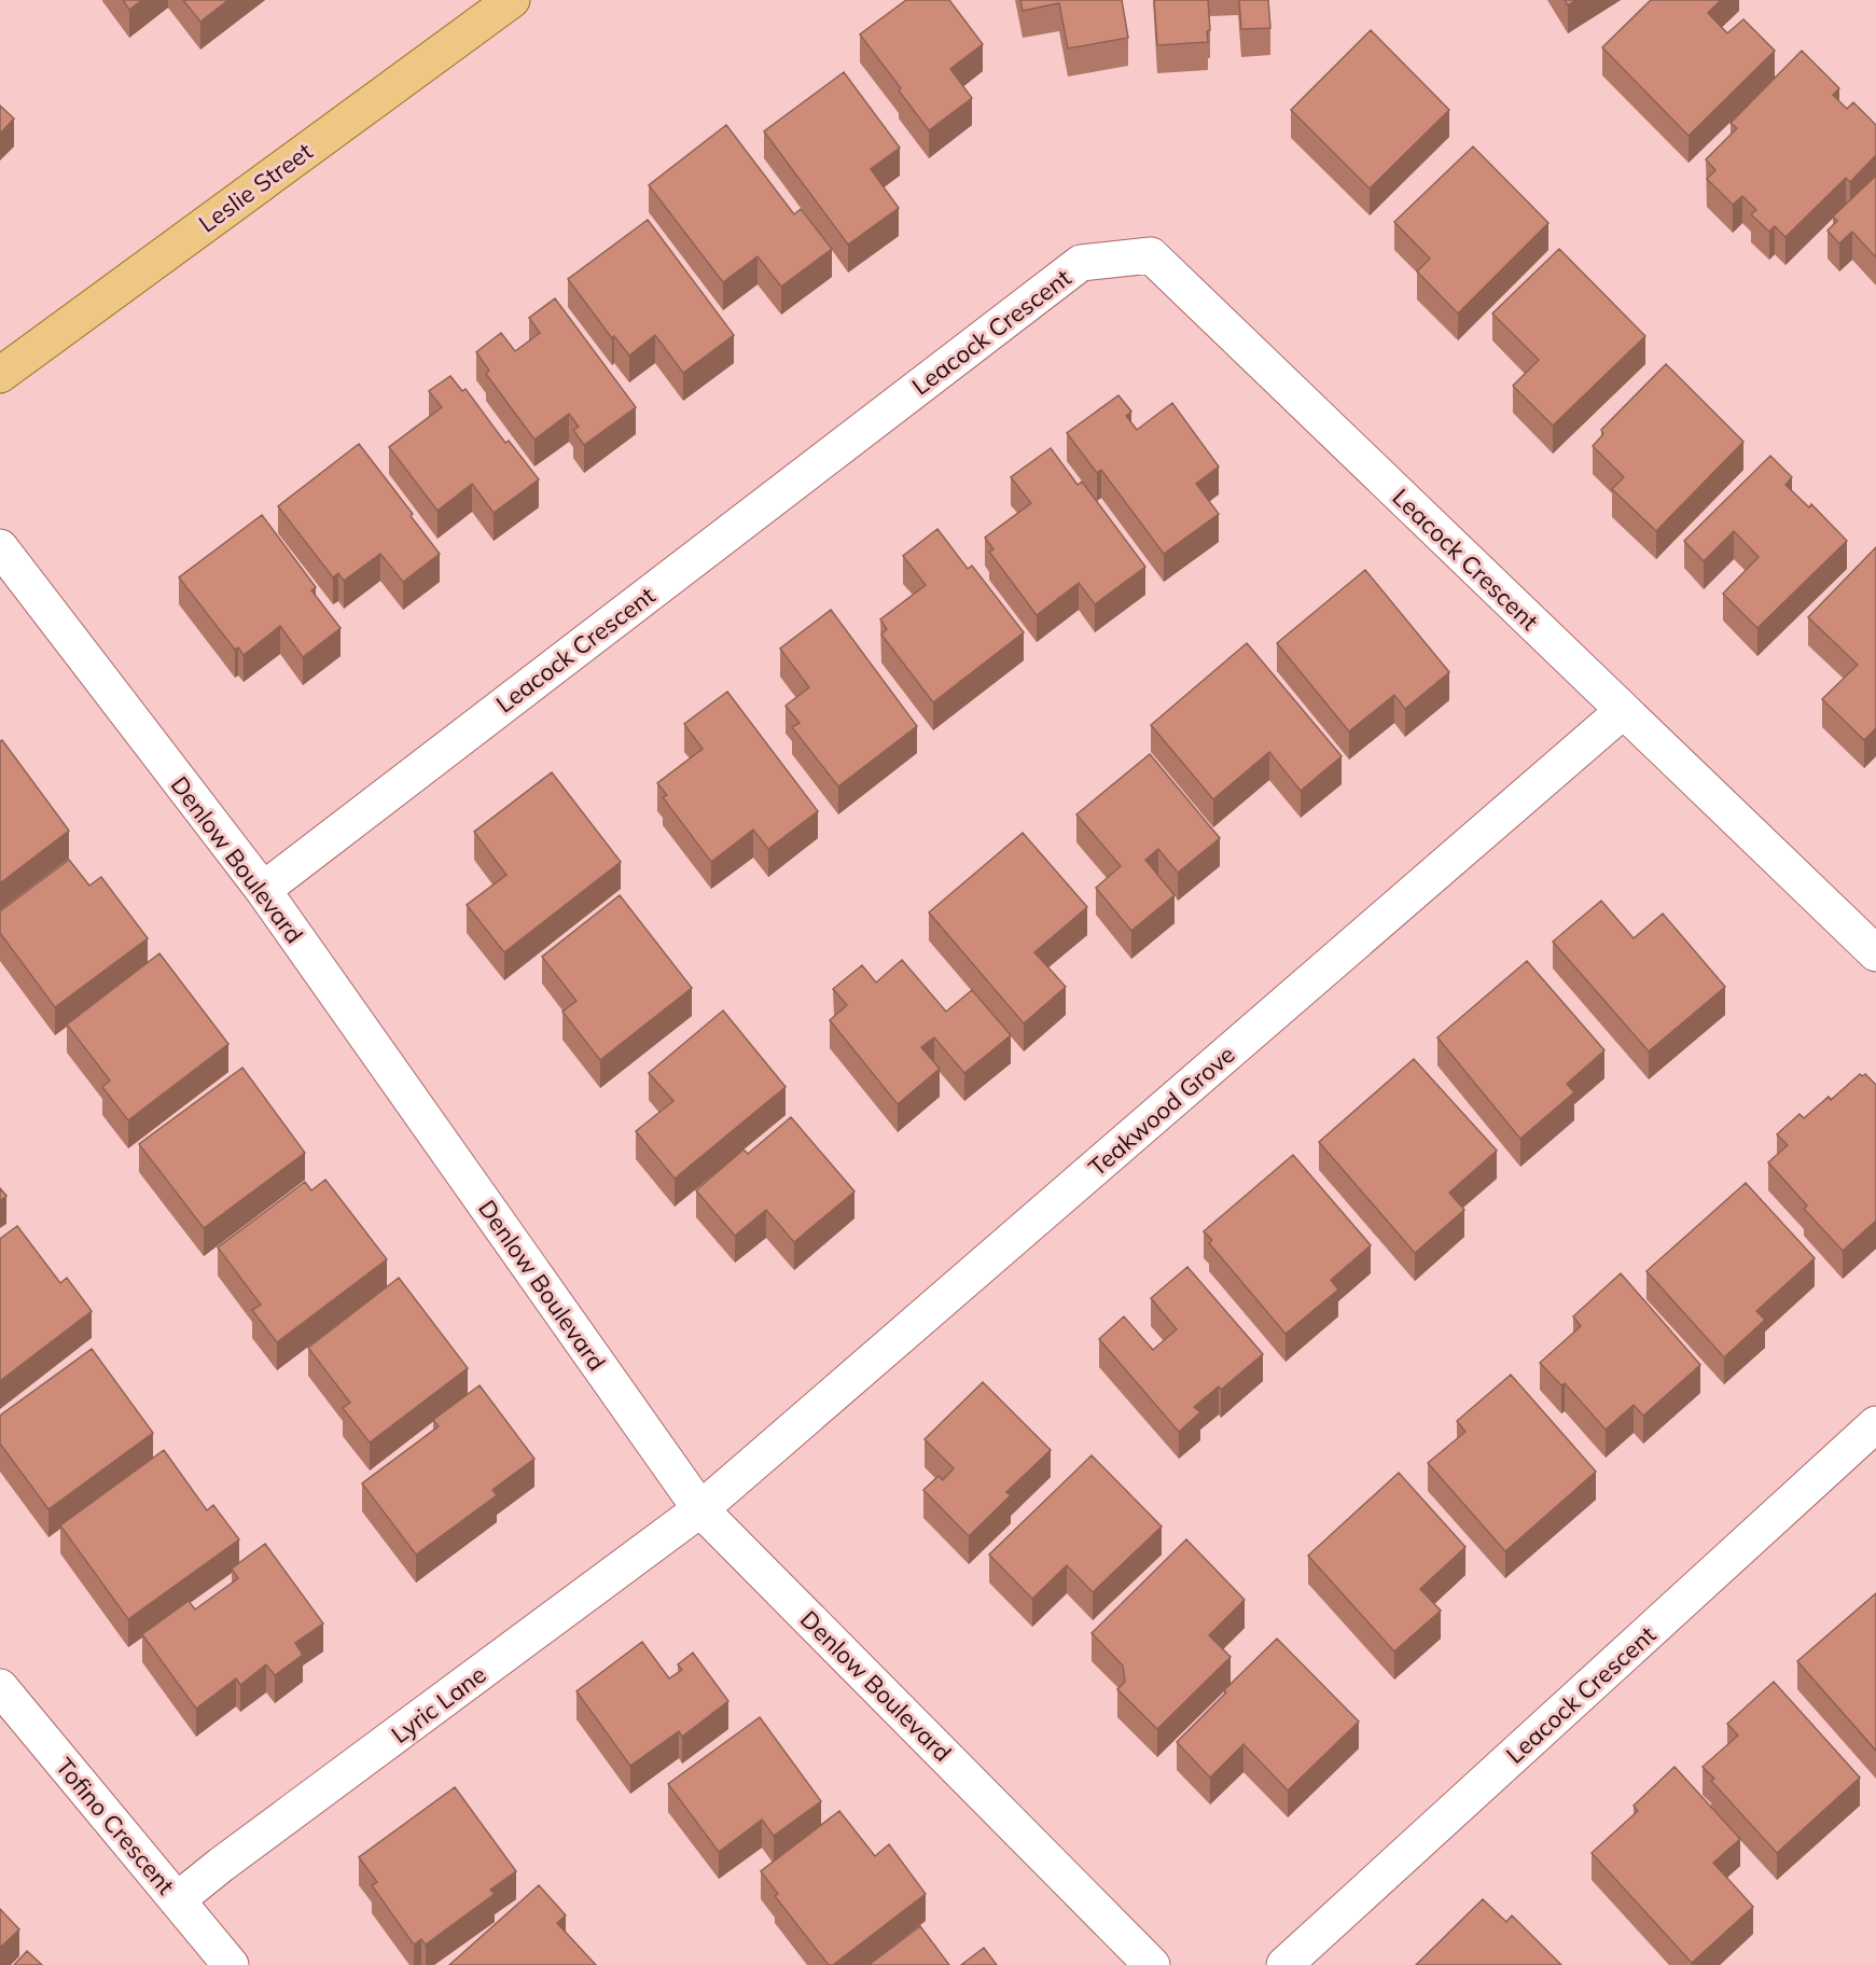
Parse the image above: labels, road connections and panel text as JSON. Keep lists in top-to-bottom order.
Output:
{
  "streets": {
    "main road": ["Leslie Street"],
    "street": [
      "Leacock Crescent",
      "Denlow Boulevard",
      "Teakwood Grove",
      "Lyric Lane",
      "Tofino Crescent"
    ]
  },
  "crossings": [
    ["Leacock Crescent", "Denlow Boulevard"],
    ["Leacock Crescent", "Teakwood Grove"],
    ["Denlow Boulevard", "Teakwood Grove"],
    ["Denlow Boulevard", "Lyric Lane"],
    ["Teakwood Grove", "Lyric Lane"],
    ["Lyric Lane", "Tofino Crescent"]
  ]
}
